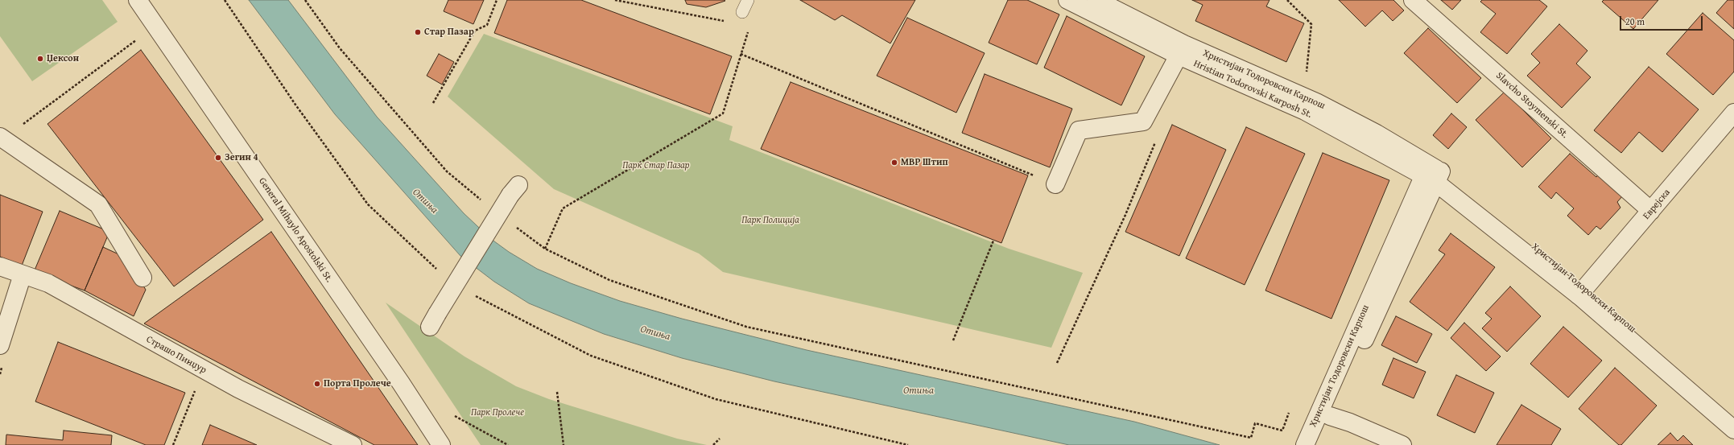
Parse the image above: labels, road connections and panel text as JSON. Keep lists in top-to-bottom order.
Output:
{
  "streets": {
    "street": [
      "Христијан Тодоровски Карпош",
      "Hristian Todorovski Karposh St.",
      "Slavcho Stoymenski St.",
      "Еврејска",
      "General Mihaylo Apostolski St.",
      "Страшо Пинџур"
    ]
  },
  "crossings": [
    ["Христијан Тодоровски Карпош", "Hristian Todorovski Karposh St."],
    ["Христијан Тодоровски Карпош", "Еврејска"],
    ["Hristian Todorovski Karposh St.", "Еврејска"],
    ["Slavcho Stoymenski St.", "Еврејска"]
  ],
  "water": ["Отиња"],
  "parks": ["Парк Стар Пазар", "Парк Полиција", "Парк Пролече"],
  "places": [
    "Стар Пазар",
    "Џексон",
    "Зегин 4",
    "МВР Штип",
    "Порта Пролече"
  ],
  "scale_bar": "20 m"
}
